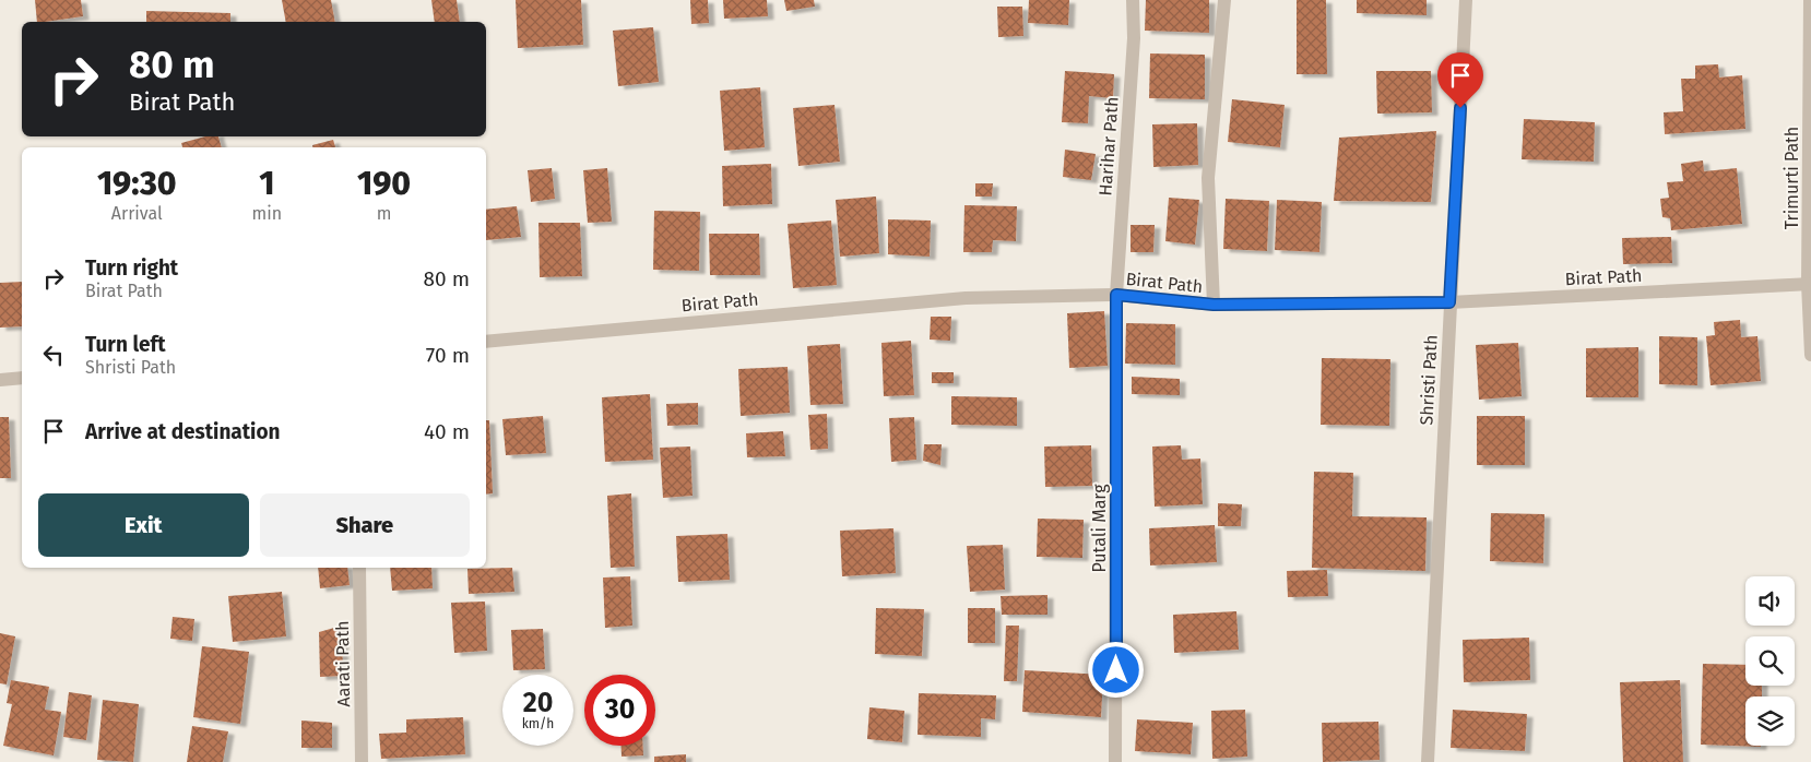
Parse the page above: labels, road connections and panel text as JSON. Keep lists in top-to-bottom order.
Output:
{
  "streets": {
    "street": [
      "Harihar Path",
      "Trimurti Path",
      "Birat Path",
      "Shristi Path",
      "Putali Marg",
      "Aarati Path"
    ]
  },
  "crossings": [
    ["Harihar Path", "Birat Path"],
    ["Harihar Path", "Putali Marg"],
    ["Trimurti Path", "Birat Path"],
    ["Birat Path", "Shristi Path"],
    ["Birat Path", "Putali Marg"]
  ],
  "page": {
    "turn": ["80 m", "Birat Path"],
    "eta": [
      "19:30",
      "Arrival",
      "1",
      "min",
      "190",
      "m"
    ],
    "list": [
      {
        "name": "Turn right",
        "note": "Birat Path",
        "value": "80 m"
      },
      {
        "name": "Turn left",
        "note": "Shristi Path",
        "value": "70 m"
      },
      {
        "name": "Arrive at destination",
        "value": "40 m"
      }
    ],
    "buttons": ["Exit", "Share"],
    "speed": "20 km/h",
    "limit": "30"
  }
}
